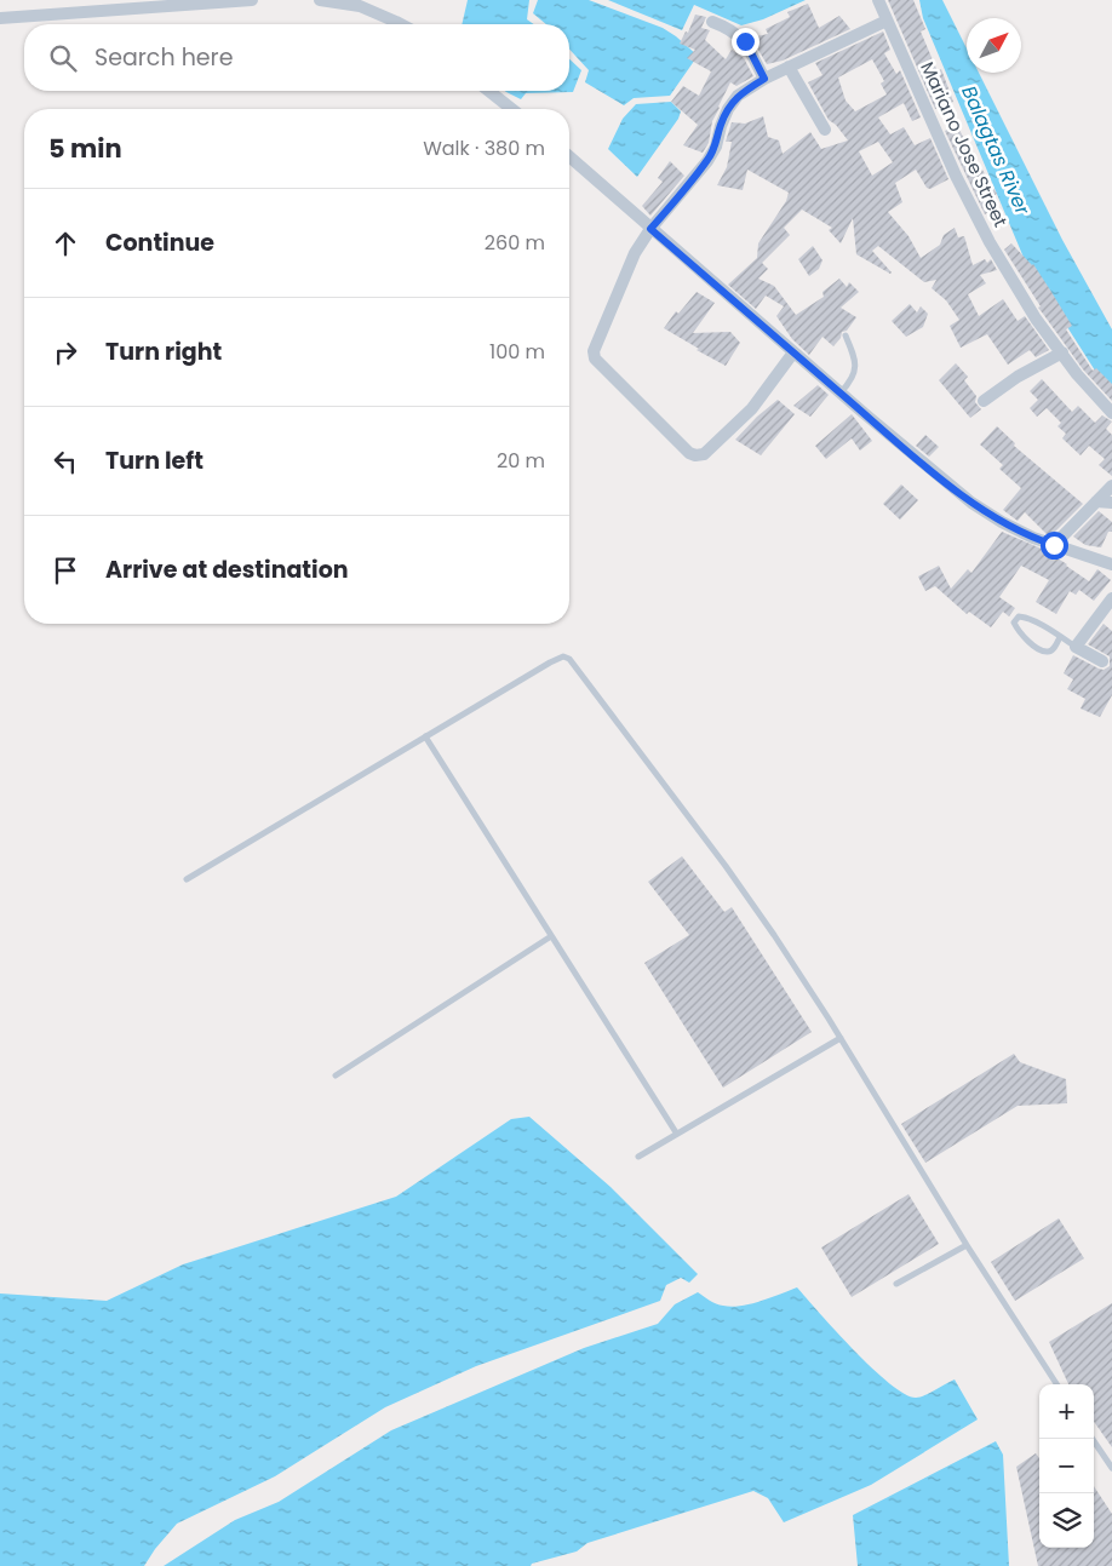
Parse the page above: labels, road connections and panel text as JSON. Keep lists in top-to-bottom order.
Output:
{
  "streets": {
    "street": ["Mariano Jose Street"]
  },
  "water": ["Balagtas River"],
  "north": "top right",
  "page": {
    "search": "Search here",
    "heading": ["5 min", "Walk · 380 m"],
    "list": [
      ["Continue", "260 m"],
      ["Turn right", "100 m"],
      ["Turn left", "20 m"],
      "Arrive at destination"
    ],
    "map_buttons": ["+", "−"]
  }
}
